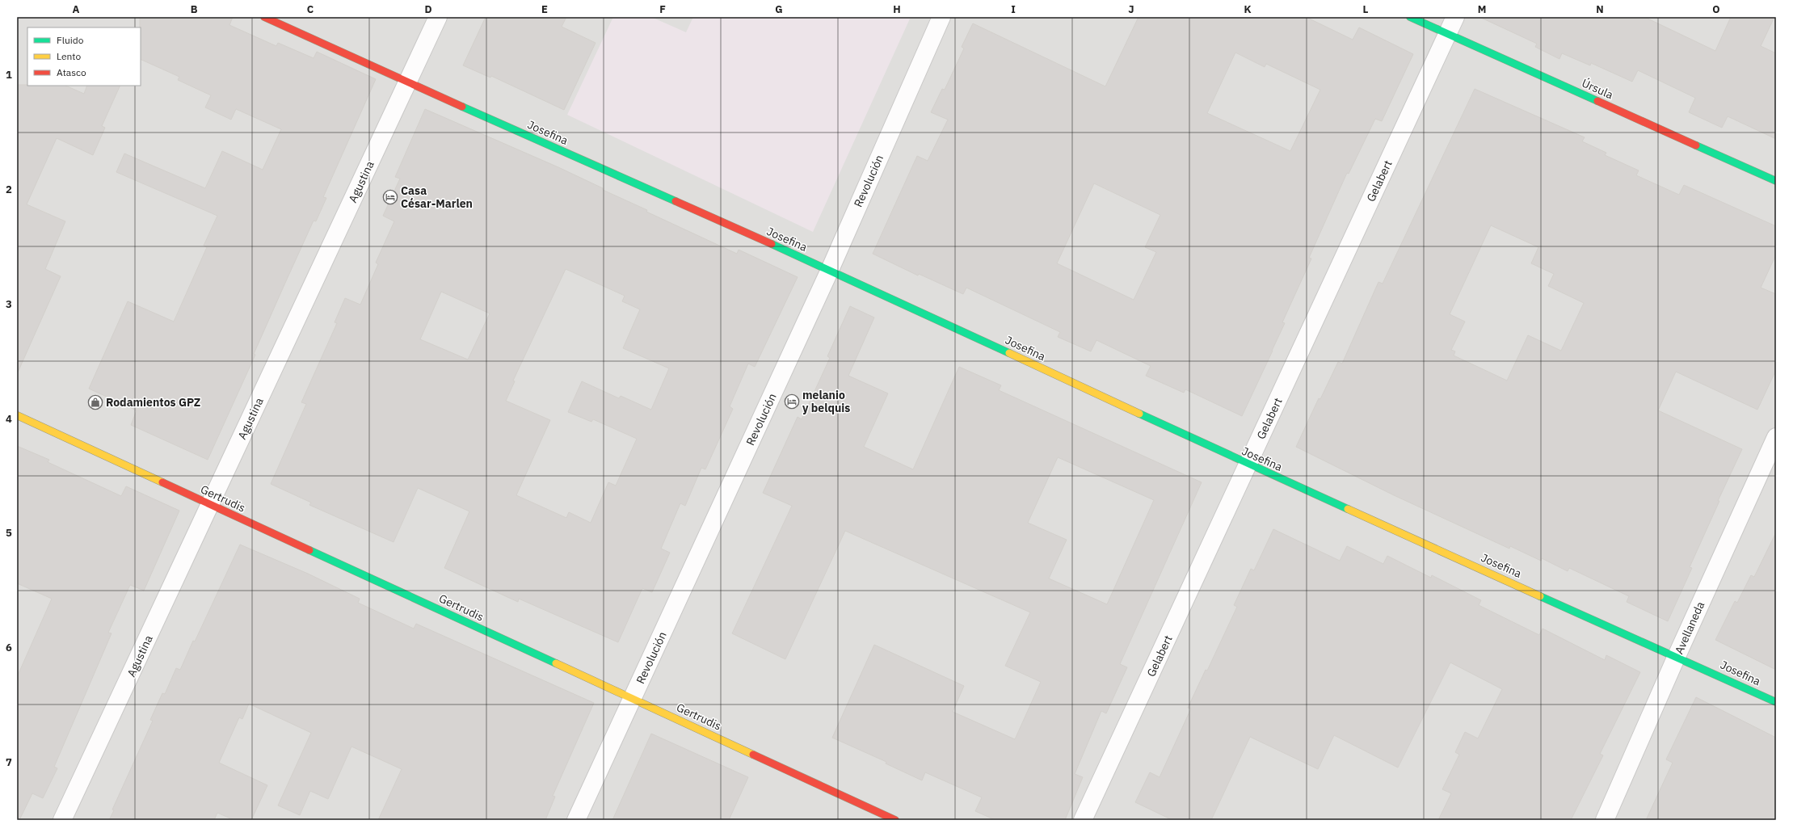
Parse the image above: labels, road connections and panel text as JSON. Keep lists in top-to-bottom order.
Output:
{
  "streets": {
    "street": [
      "Úrsula",
      "Josefina",
      "Revolución",
      "Gelabert",
      "Agustina",
      "Gertrudis",
      "Avellaneda"
    ]
  },
  "crossings": [
    ["Úrsula", "Gelabert"],
    ["Josefina", "Revolución"],
    ["Josefina", "Gelabert"],
    ["Josefina", "Agustina"],
    ["Josefina", "Avellaneda"],
    ["Revolución", "Gertrudis"],
    ["Agustina", "Gertrudis"]
  ],
  "places": {
    "hotel": ["Casa César-Marlen", "melanio y belquis"],
    "shop": ["Rodamientos GPZ"]
  },
  "legend": ["Fluido", "Lento", "Atasco"],
  "grid": {
    "columns": [
      "A",
      "B",
      "C",
      "D",
      "E",
      "F",
      "G",
      "H",
      "I",
      "J",
      "K",
      "L",
      "M",
      "N",
      "O"
    ],
    "rows": [
      "1",
      "2",
      "3",
      "4",
      "5",
      "6",
      "7"
    ]
  }
}
